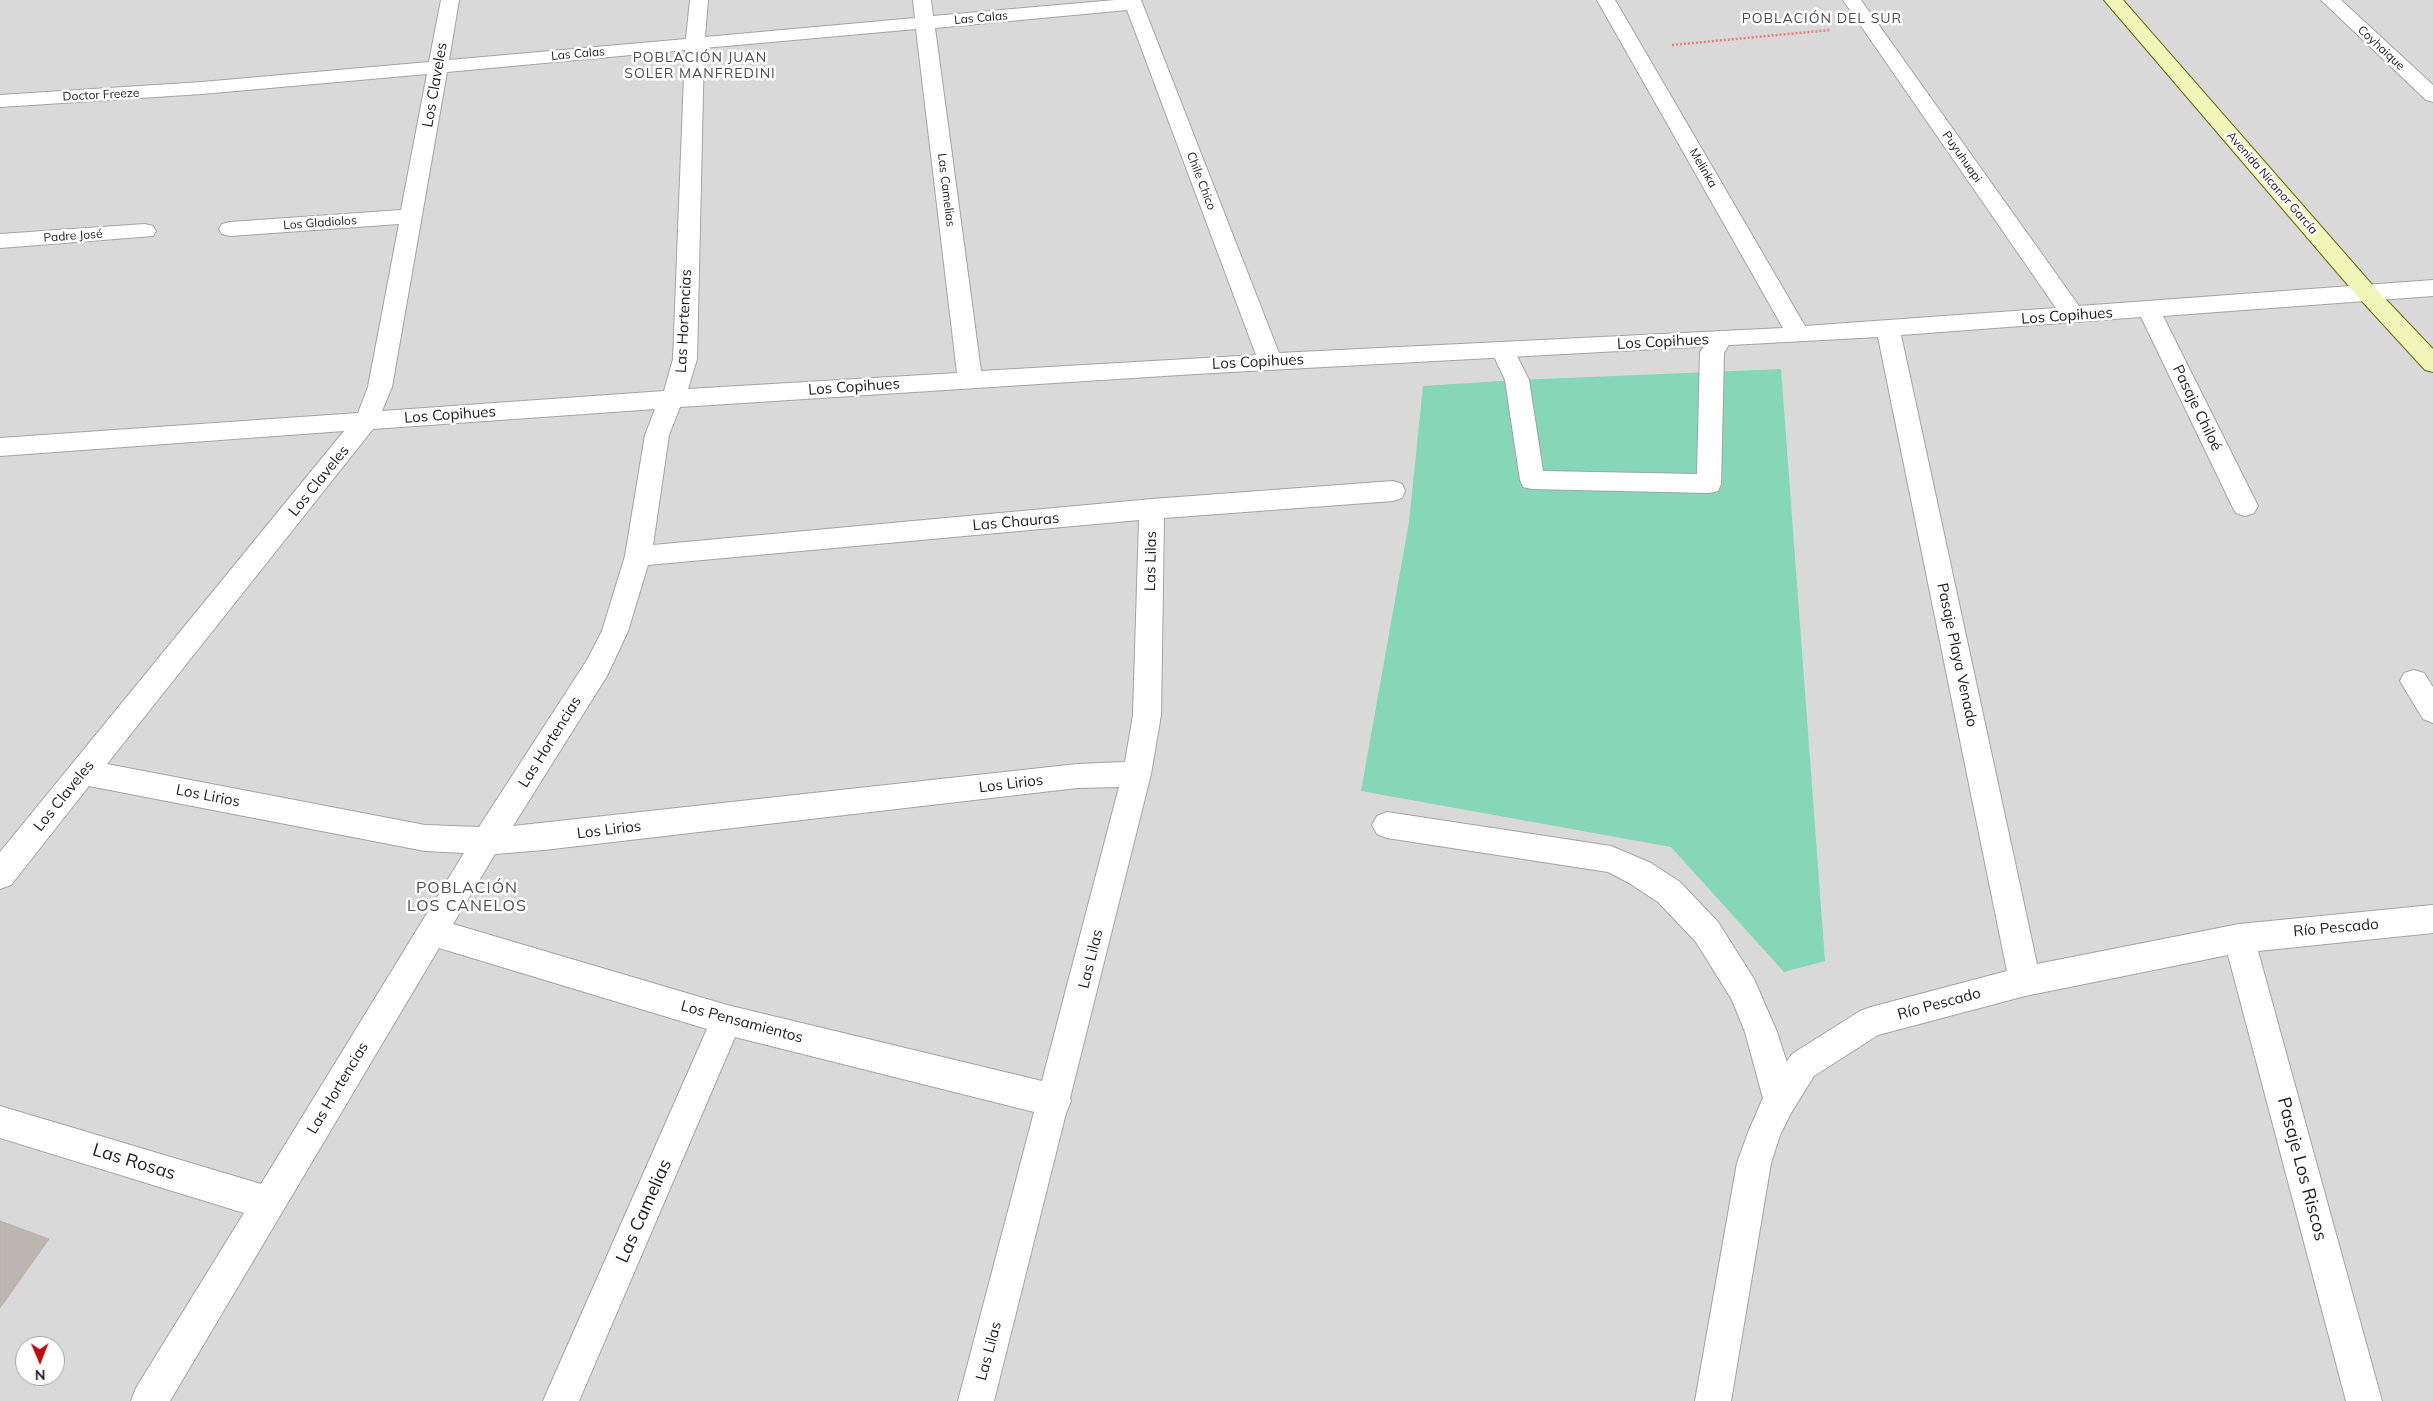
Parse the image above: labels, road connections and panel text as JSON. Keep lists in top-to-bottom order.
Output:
{
  "streets": {
    "street": [
      "Las Calas",
      "Coyhaique",
      "Los Claveles",
      "Doctor Freeze",
      "Puyuhuapi",
      "Melinka",
      "Chile Chico",
      "Avenida Nicanor García",
      "Las Camelias",
      "Los Gladiolos",
      "Padre José",
      "Los Copihues",
      "Las Hortencias",
      "Pasaje Chiloé",
      "Las Chauras",
      "Las Lilas",
      "Pasaje Playa Venado",
      "Los Lirios",
      "Río Pescado",
      "Los Pensamientos",
      "Las Rosas",
      "Pasaje Los Riscos"
    ]
  },
  "crossings": [
    ["Las Calas", "Los Claveles"],
    ["Las Calas", "Doctor Freeze"],
    ["Las Calas", "Chile Chico"],
    ["Las Calas", "Las Camelias"],
    ["Las Calas", "Las Hortencias"],
    ["Los Claveles", "Los Gladiolos"],
    ["Los Claveles", "Los Copihues"],
    ["Los Claveles", "Los Lirios"],
    ["Puyuhuapi", "Los Copihues"],
    ["Melinka", "Los Copihues"],
    ["Chile Chico", "Los Copihues"],
    ["Avenida Nicanor García", "Los Copihues"],
    ["Las Camelias", "Los Copihues"],
    ["Las Camelias", "Los Pensamientos"],
    ["Los Copihues", "Las Hortencias"],
    ["Los Copihues", "Pasaje Chiloé"],
    ["Los Copihues", "Pasaje Playa Venado"],
    ["Las Hortencias", "Las Chauras"],
    ["Las Hortencias", "Los Lirios"],
    ["Las Hortencias", "Los Pensamientos"],
    ["Las Hortencias", "Las Rosas"],
    ["Las Chauras", "Las Lilas"],
    ["Las Lilas", "Los Lirios"],
    ["Las Lilas", "Los Pensamientos"],
    ["Pasaje Playa Venado", "Río Pescado"],
    ["Río Pescado", "Pasaje Los Riscos"]
  ],
  "districts": ["POBLACIÓN DEL SUR", "POBLACIÓN JUAN SOLER MANFREDINI", "POBLACIÓN LOS CANELOS"],
  "north": "bottom"
}
